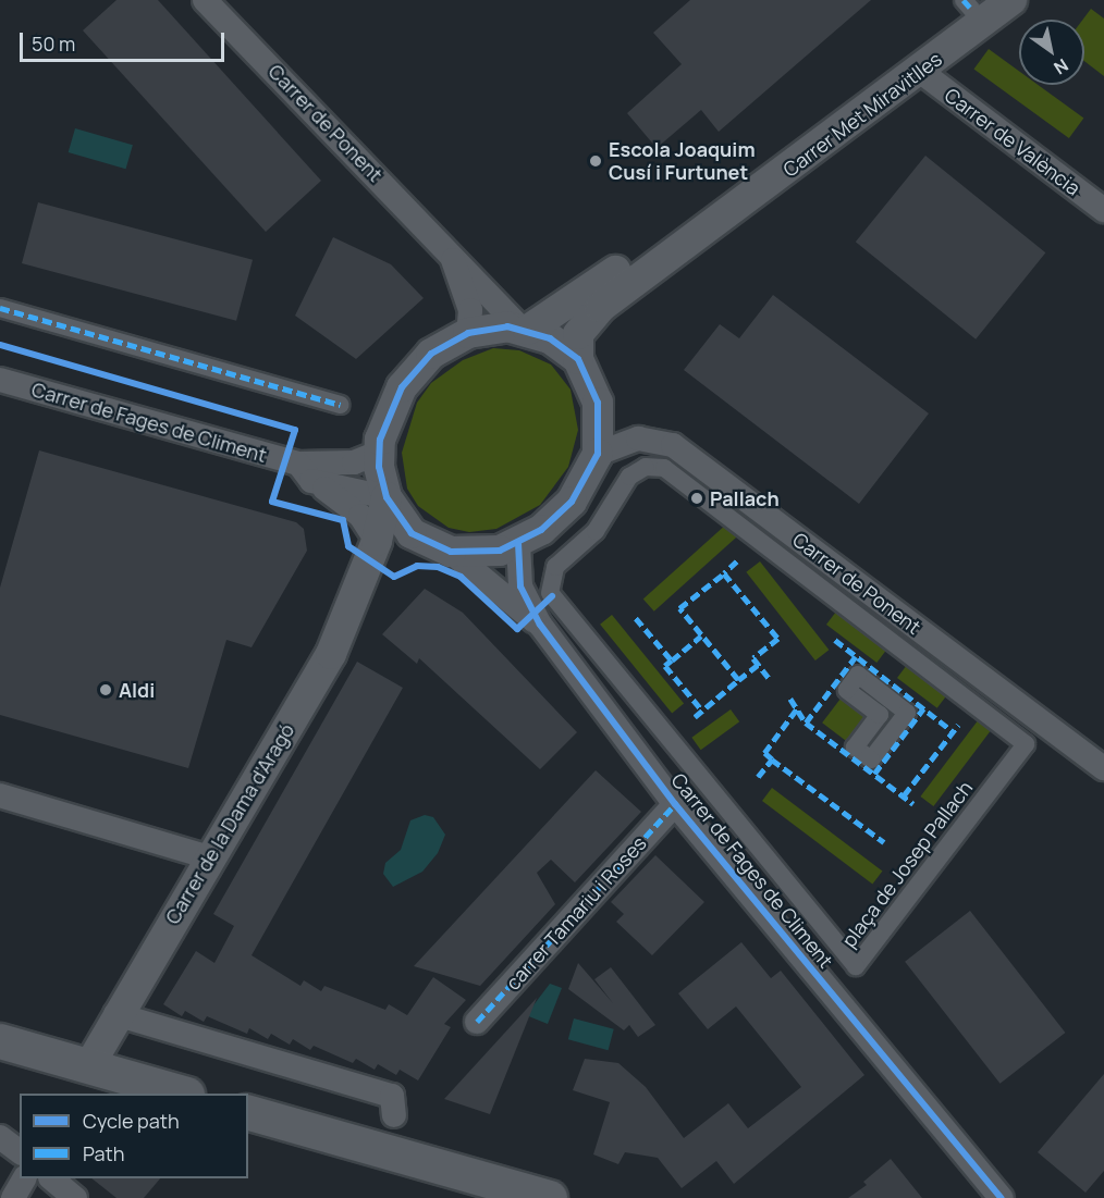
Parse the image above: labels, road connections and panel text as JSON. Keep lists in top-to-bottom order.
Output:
{
  "streets": {
    "street": [
      "Carrer Met Miravitlles",
      "Carrer de Ponent",
      "Carrer de València",
      "Carrer de Fages de Climent",
      "Carrer de la Dama d'Aragó",
      "plaça de Josep Pallach",
      "carrer Tamariu i Roses"
    ]
  },
  "crossings": [
    ["Carrer Met Miravitlles", "Carrer de Ponent"],
    ["Carrer Met Miravitlles", "Carrer de València"],
    ["Carrer Met Miravitlles", "Carrer de Fages de Climent"],
    ["Carrer Met Miravitlles", "Carrer de la Dama d'Aragó"],
    ["Carrer de Ponent", "Carrer de Fages de Climent"],
    ["Carrer de Ponent", "Carrer de la Dama d'Aragó"],
    ["Carrer de Fages de Climent", "Carrer de la Dama d'Aragó"],
    ["Carrer de Fages de Climent", "carrer Tamariu i Roses"]
  ],
  "places": ["Escola Joaquim Cusí i Furtunet", "Pallach", "Aldi"],
  "legend": ["Cycle path", "Path"],
  "scale_bar": "50 m",
  "north": "bottom right"
}
